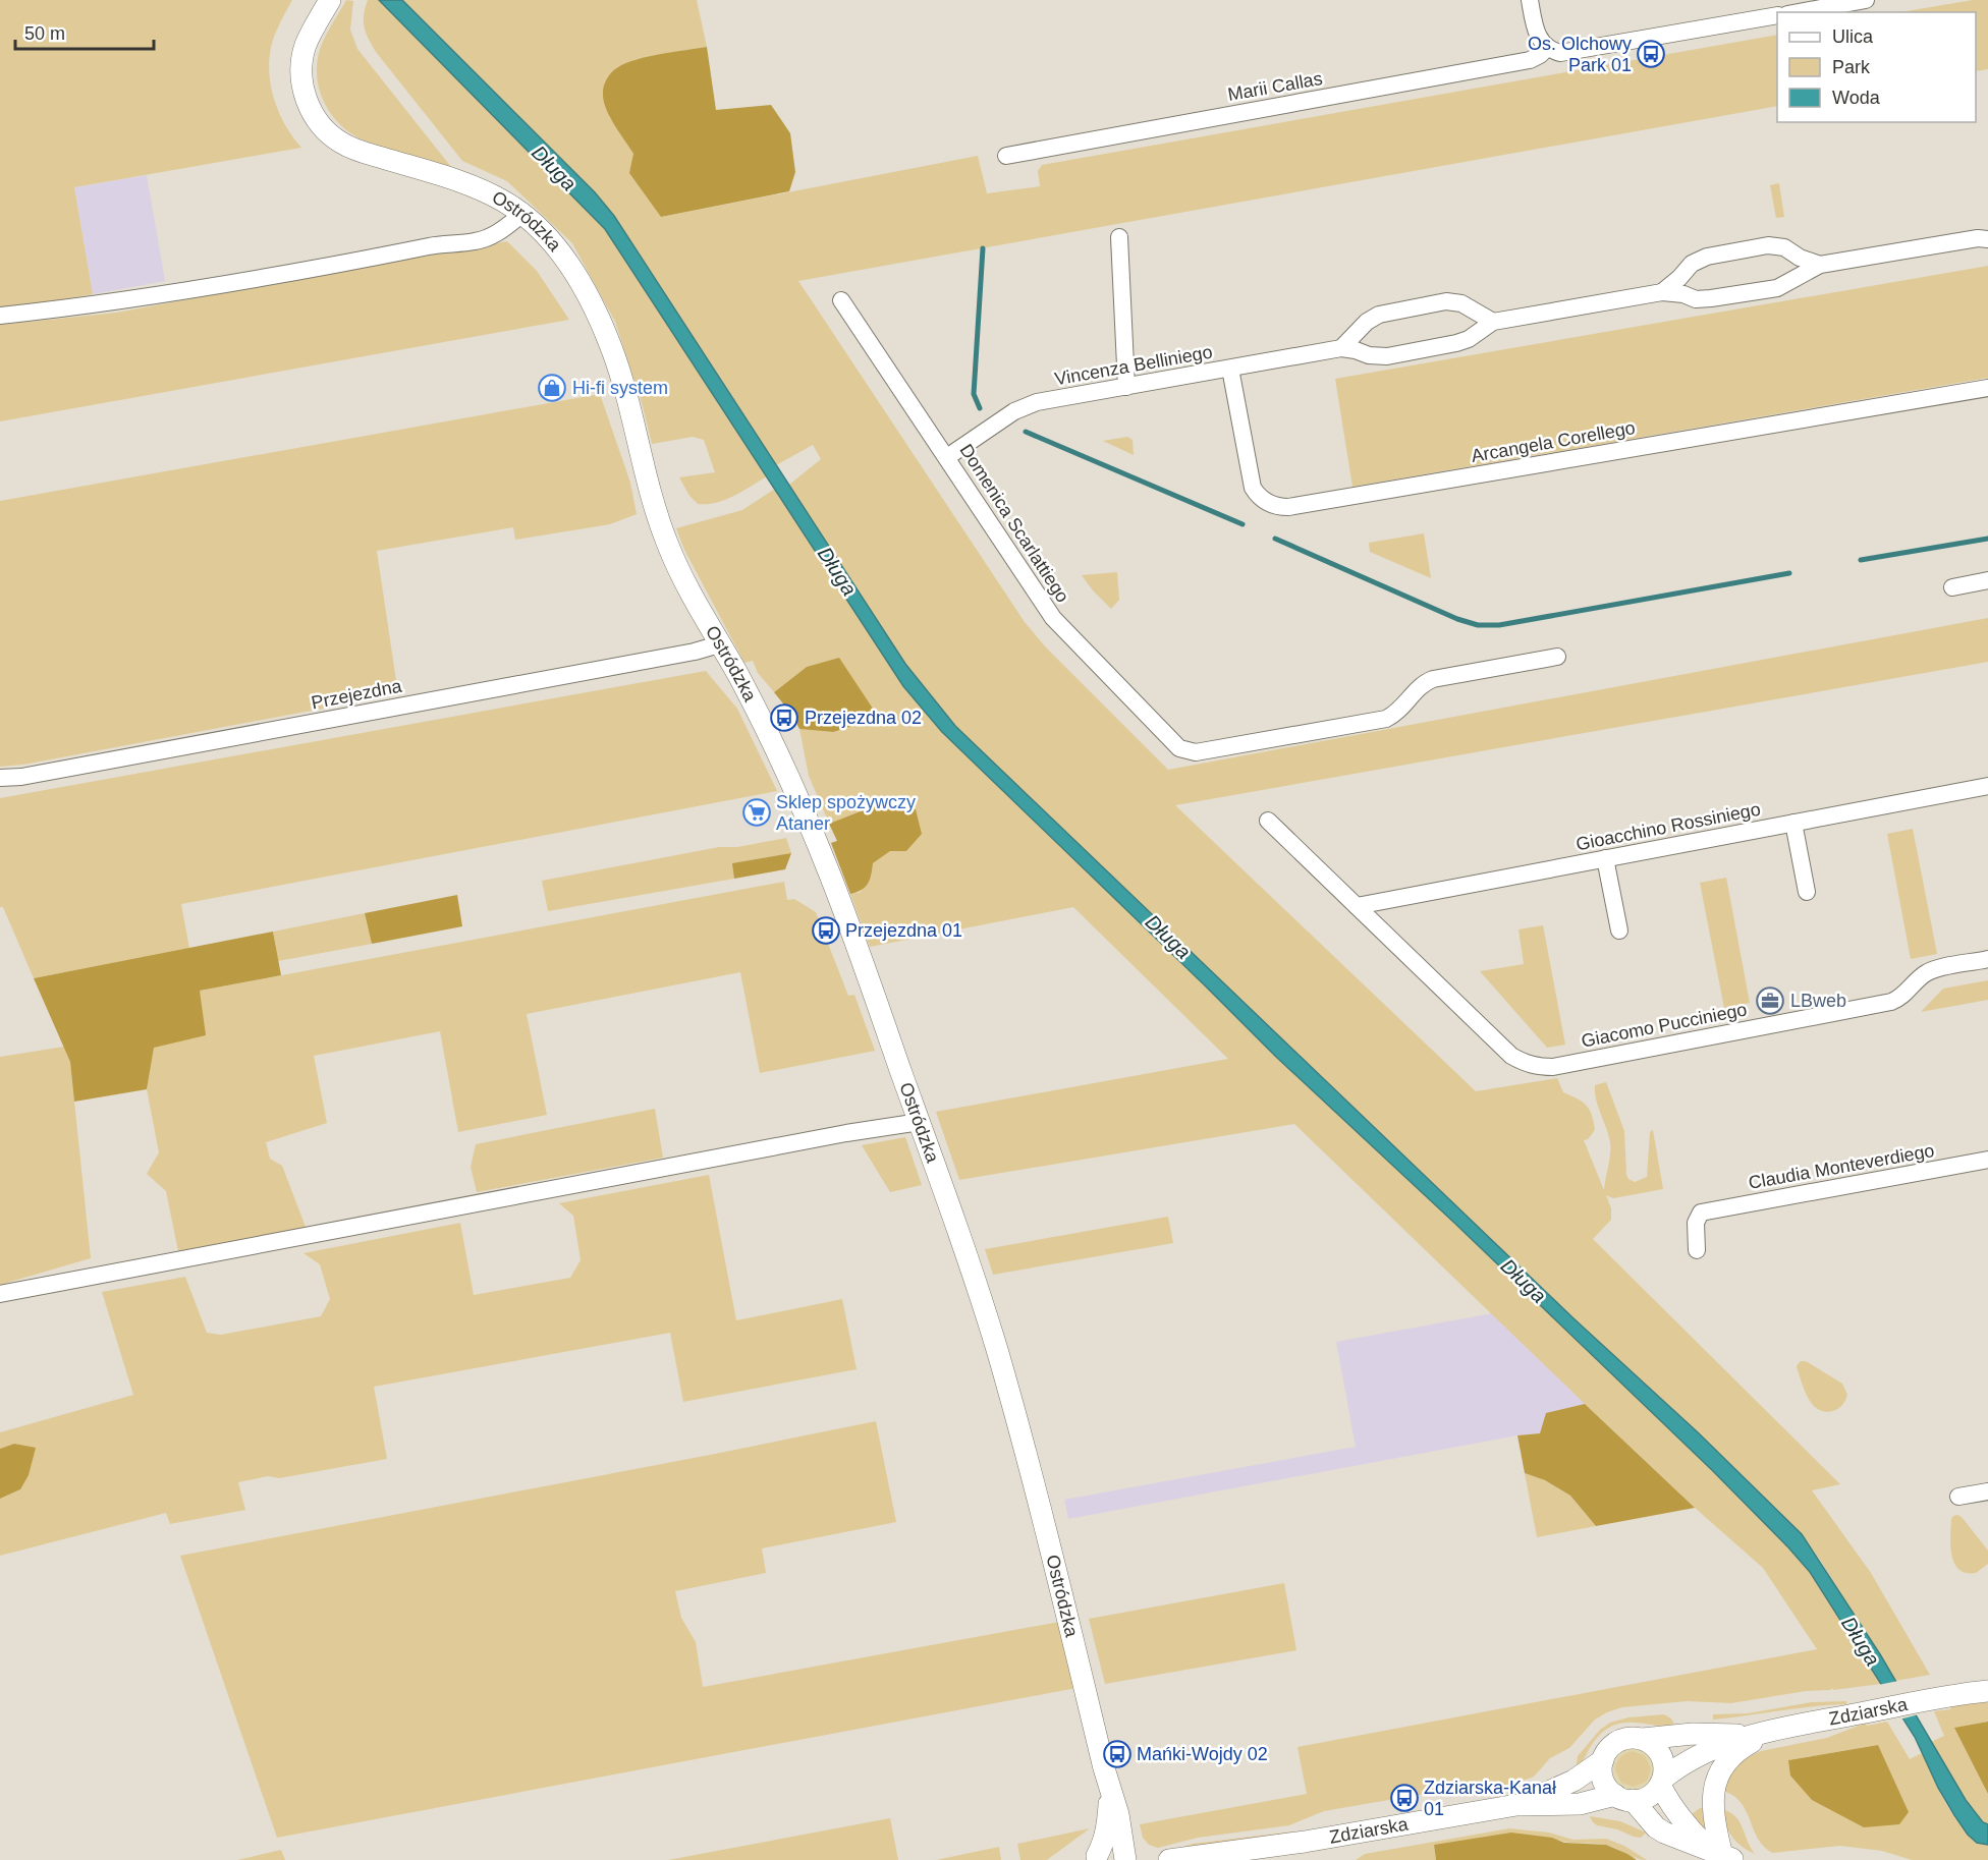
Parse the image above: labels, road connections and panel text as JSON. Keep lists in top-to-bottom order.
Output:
{
  "streets": {
    "street": [
      "Marii Callas",
      "Ostródzka",
      "Vincenza Belliniego",
      "Arcangela Corellego",
      "Domenica Scarlattiego",
      "Przejezdna",
      "Gioacchino Rossiniego",
      "Giacomo Pucciniego",
      "Claudia Monteverdiego",
      "Zdziarska"
    ]
  },
  "crossings": [
    ["Ostródzka", "Przejezdna"],
    ["Vincenza Belliniego", "Arcangela Corellego"],
    ["Vincenza Belliniego", "Domenica Scarlattiego"],
    ["Gioacchino Rossiniego", "Giacomo Pucciniego"]
  ],
  "water": ["Długa"],
  "places": {
    "bus stop": [
      "Os. Olchowy Park 01",
      "Przejezdna 02",
      "Przejezdna 01",
      "Mańki-Wojdy 02",
      "Zdziarska-Kanał 01"
    ],
    "shop": ["Hi-fi system"],
    "supermarket": ["Sklep spożywczy Ataner"],
    "office": ["LBweb"]
  },
  "legend": ["Ulica", "Park", "Woda"],
  "scale_bar": "50 m"
}
